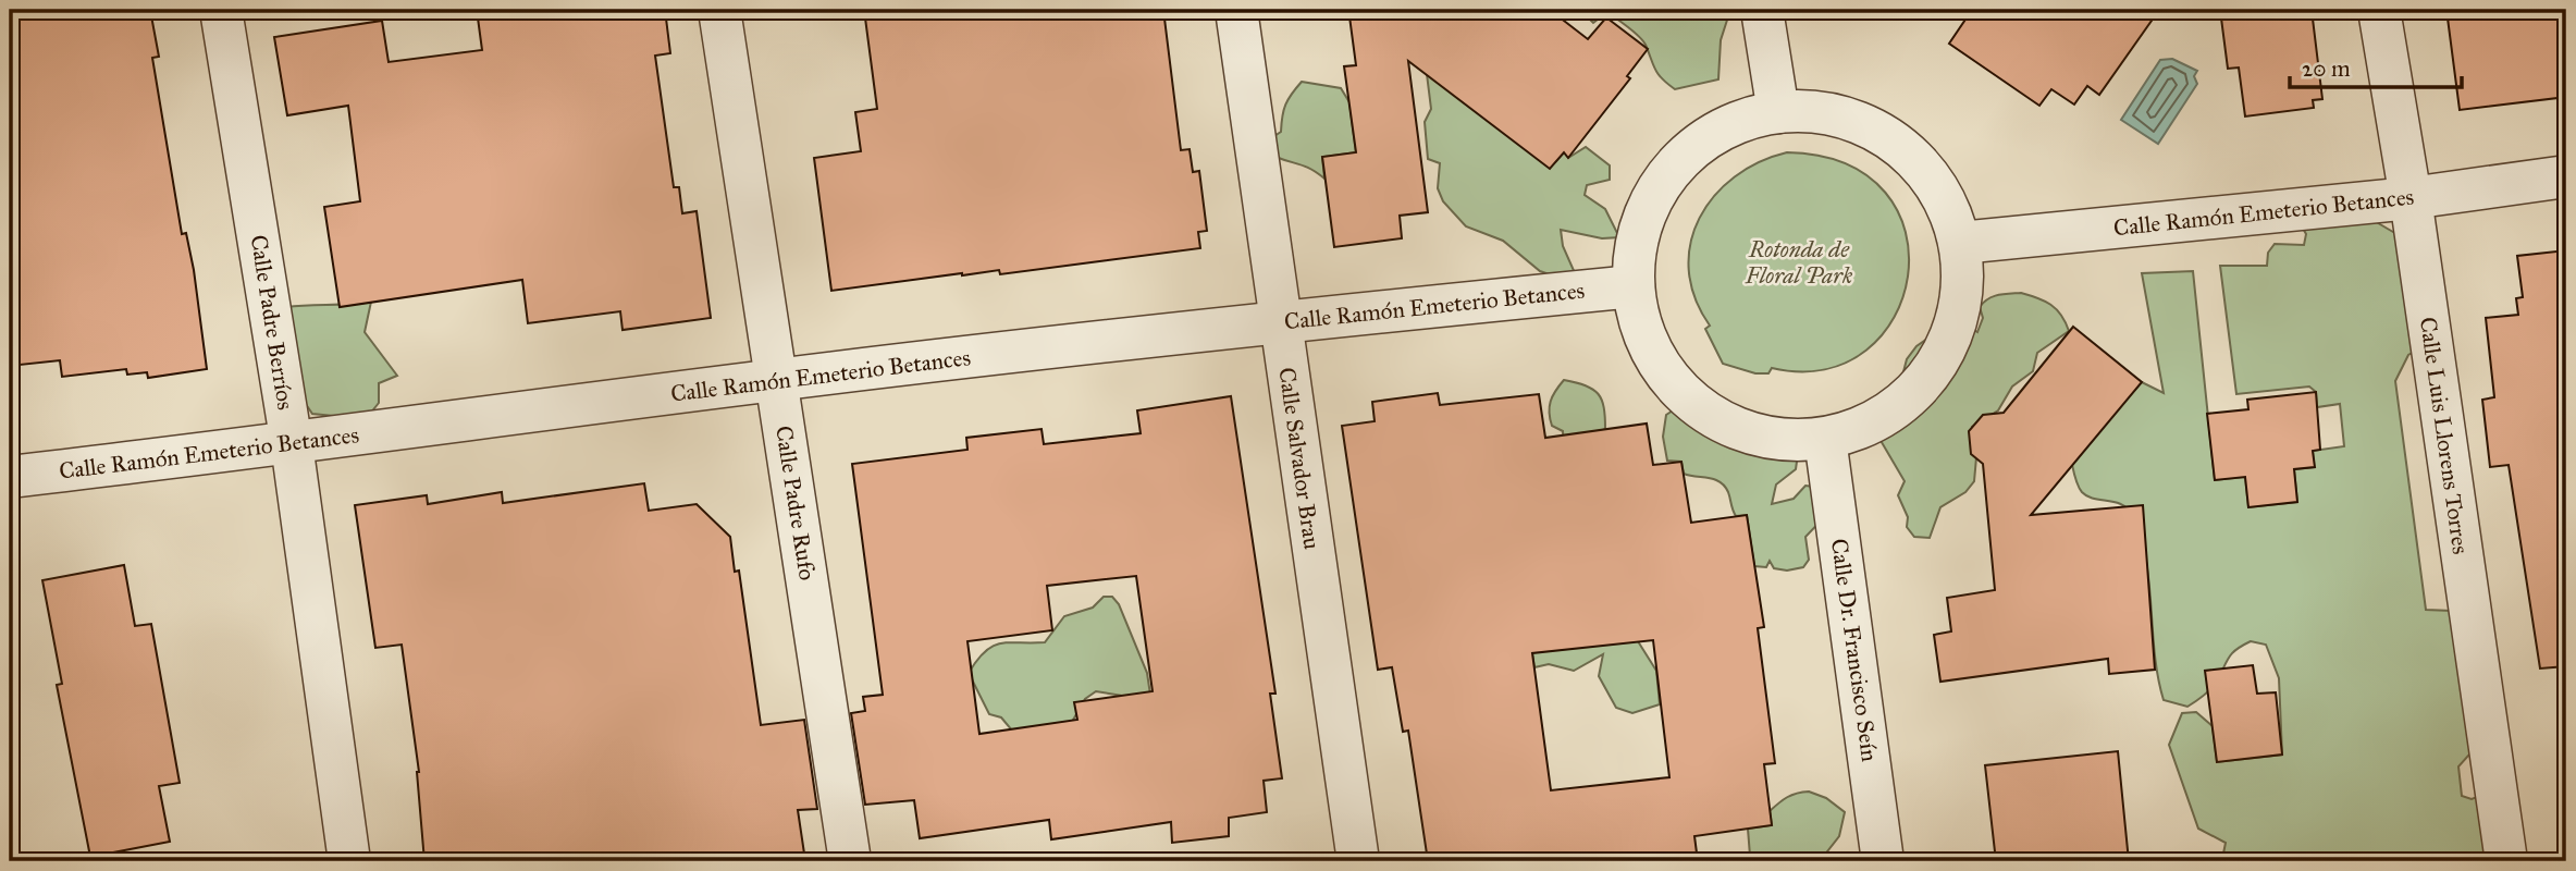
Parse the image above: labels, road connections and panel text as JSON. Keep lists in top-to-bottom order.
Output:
{
  "streets": {
    "street": [
      "Calle Ramón Emeterio Betances",
      "Calle Padre Berríos",
      "Calle Luis Llorens Torres",
      "Calle Salvador Brau",
      "Calle Padre Rufo",
      "Calle Dr. Francisco Seín"
    ]
  },
  "crossings": [
    ["Calle Ramón Emeterio Betances", "Calle Padre Berríos"],
    ["Calle Ramón Emeterio Betances", "Calle Luis Llorens Torres"],
    ["Calle Ramón Emeterio Betances", "Calle Salvador Brau"],
    ["Calle Ramón Emeterio Betances", "Calle Padre Rufo"]
  ],
  "parks": ["Rotonda de Floral Park"],
  "scale_bar": "20 m"
}
